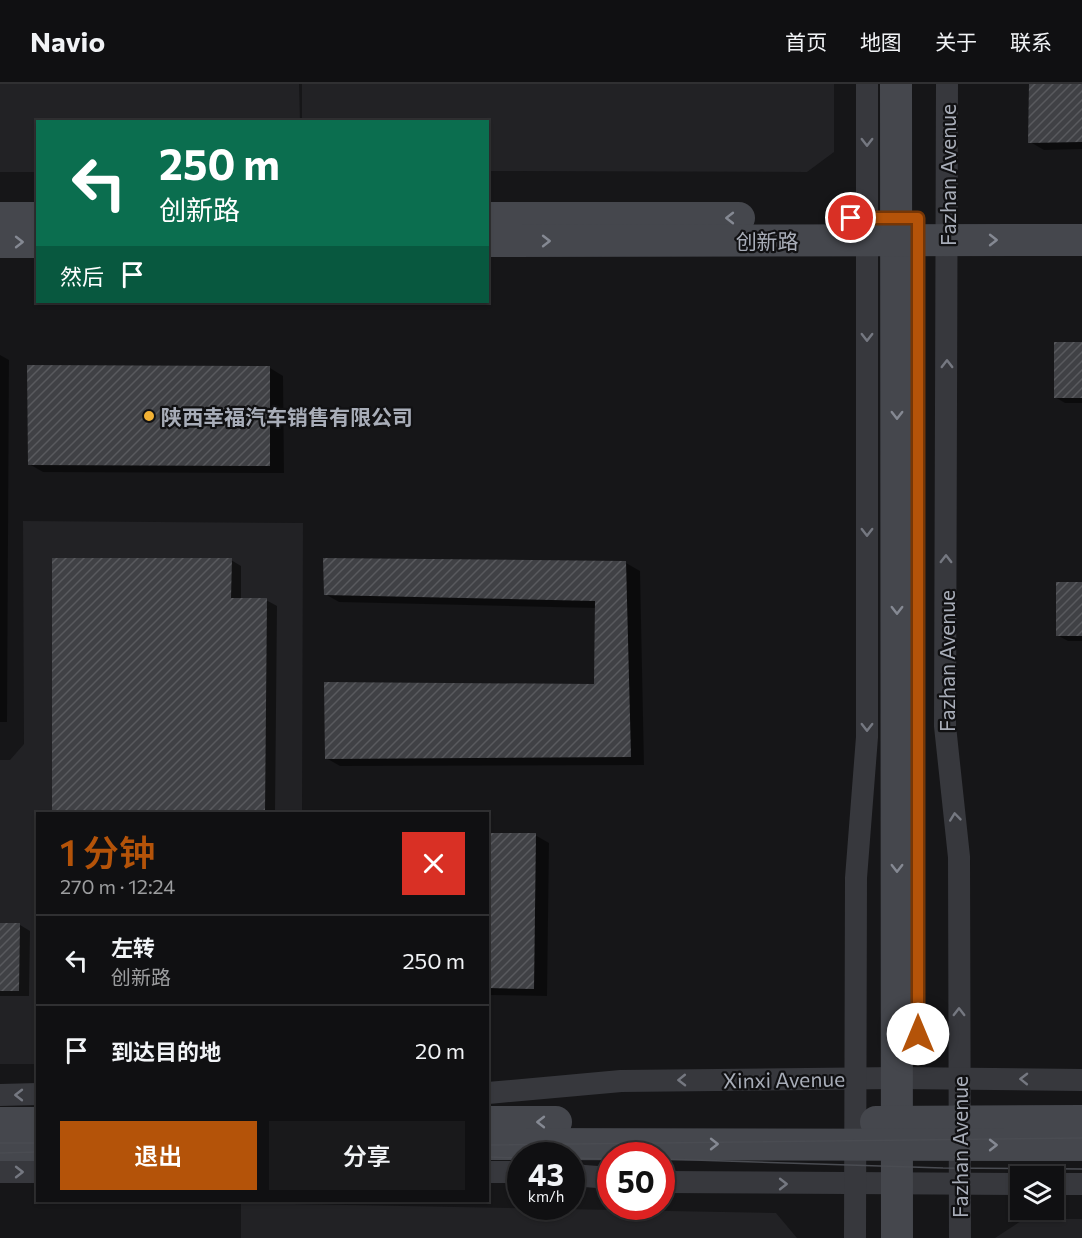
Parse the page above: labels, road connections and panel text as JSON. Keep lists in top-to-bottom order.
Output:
{
  "streets": {
    "street": ["Fazhan Avenue", "创新路", "Xinxi Avenue"]
  },
  "crossings": [
    ["Fazhan Avenue", "创新路"],
    ["Fazhan Avenue", "Xinxi Avenue"]
  ],
  "places": ["陕西幸福汽车销售有限公司"],
  "page": {
    "header": "Navio",
    "nav": [
      "首页",
      "地图",
      "关于",
      "联系"
    ],
    "turn": ["250 m", "创新路"],
    "then": "然后",
    "heading": ["1 分钟", "270 m · 12:24"],
    "list": [
      {
        "name": "左转",
        "note": "创新路",
        "value": "250 m"
      },
      {
        "name": "到达目的地",
        "value": "20 m"
      }
    ],
    "buttons": ["退出", "分享"],
    "speed": "43 km/h",
    "limit": "50"
  }
}
